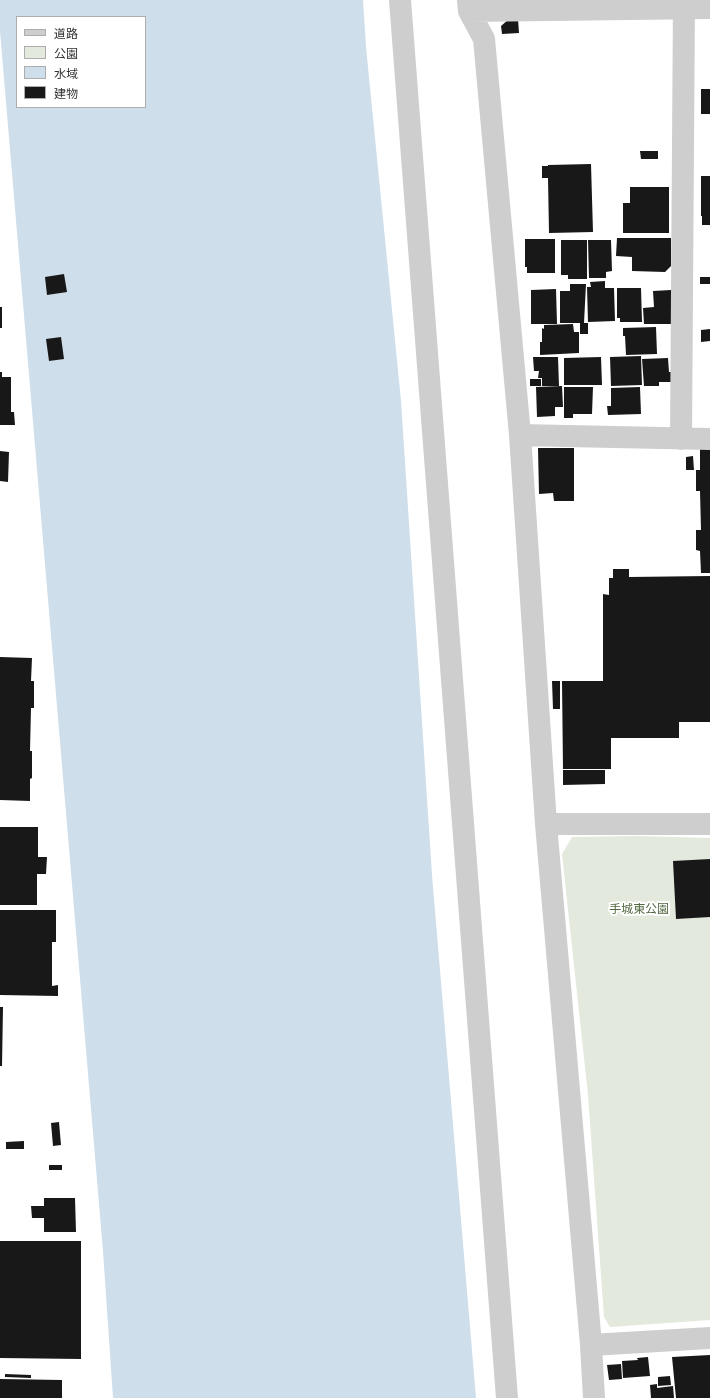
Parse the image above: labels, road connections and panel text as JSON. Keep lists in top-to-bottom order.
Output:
{
  "parks": ["手城東公園"],
  "legend": [
    "道路",
    "公園",
    "水域",
    "建物"
  ]
}
